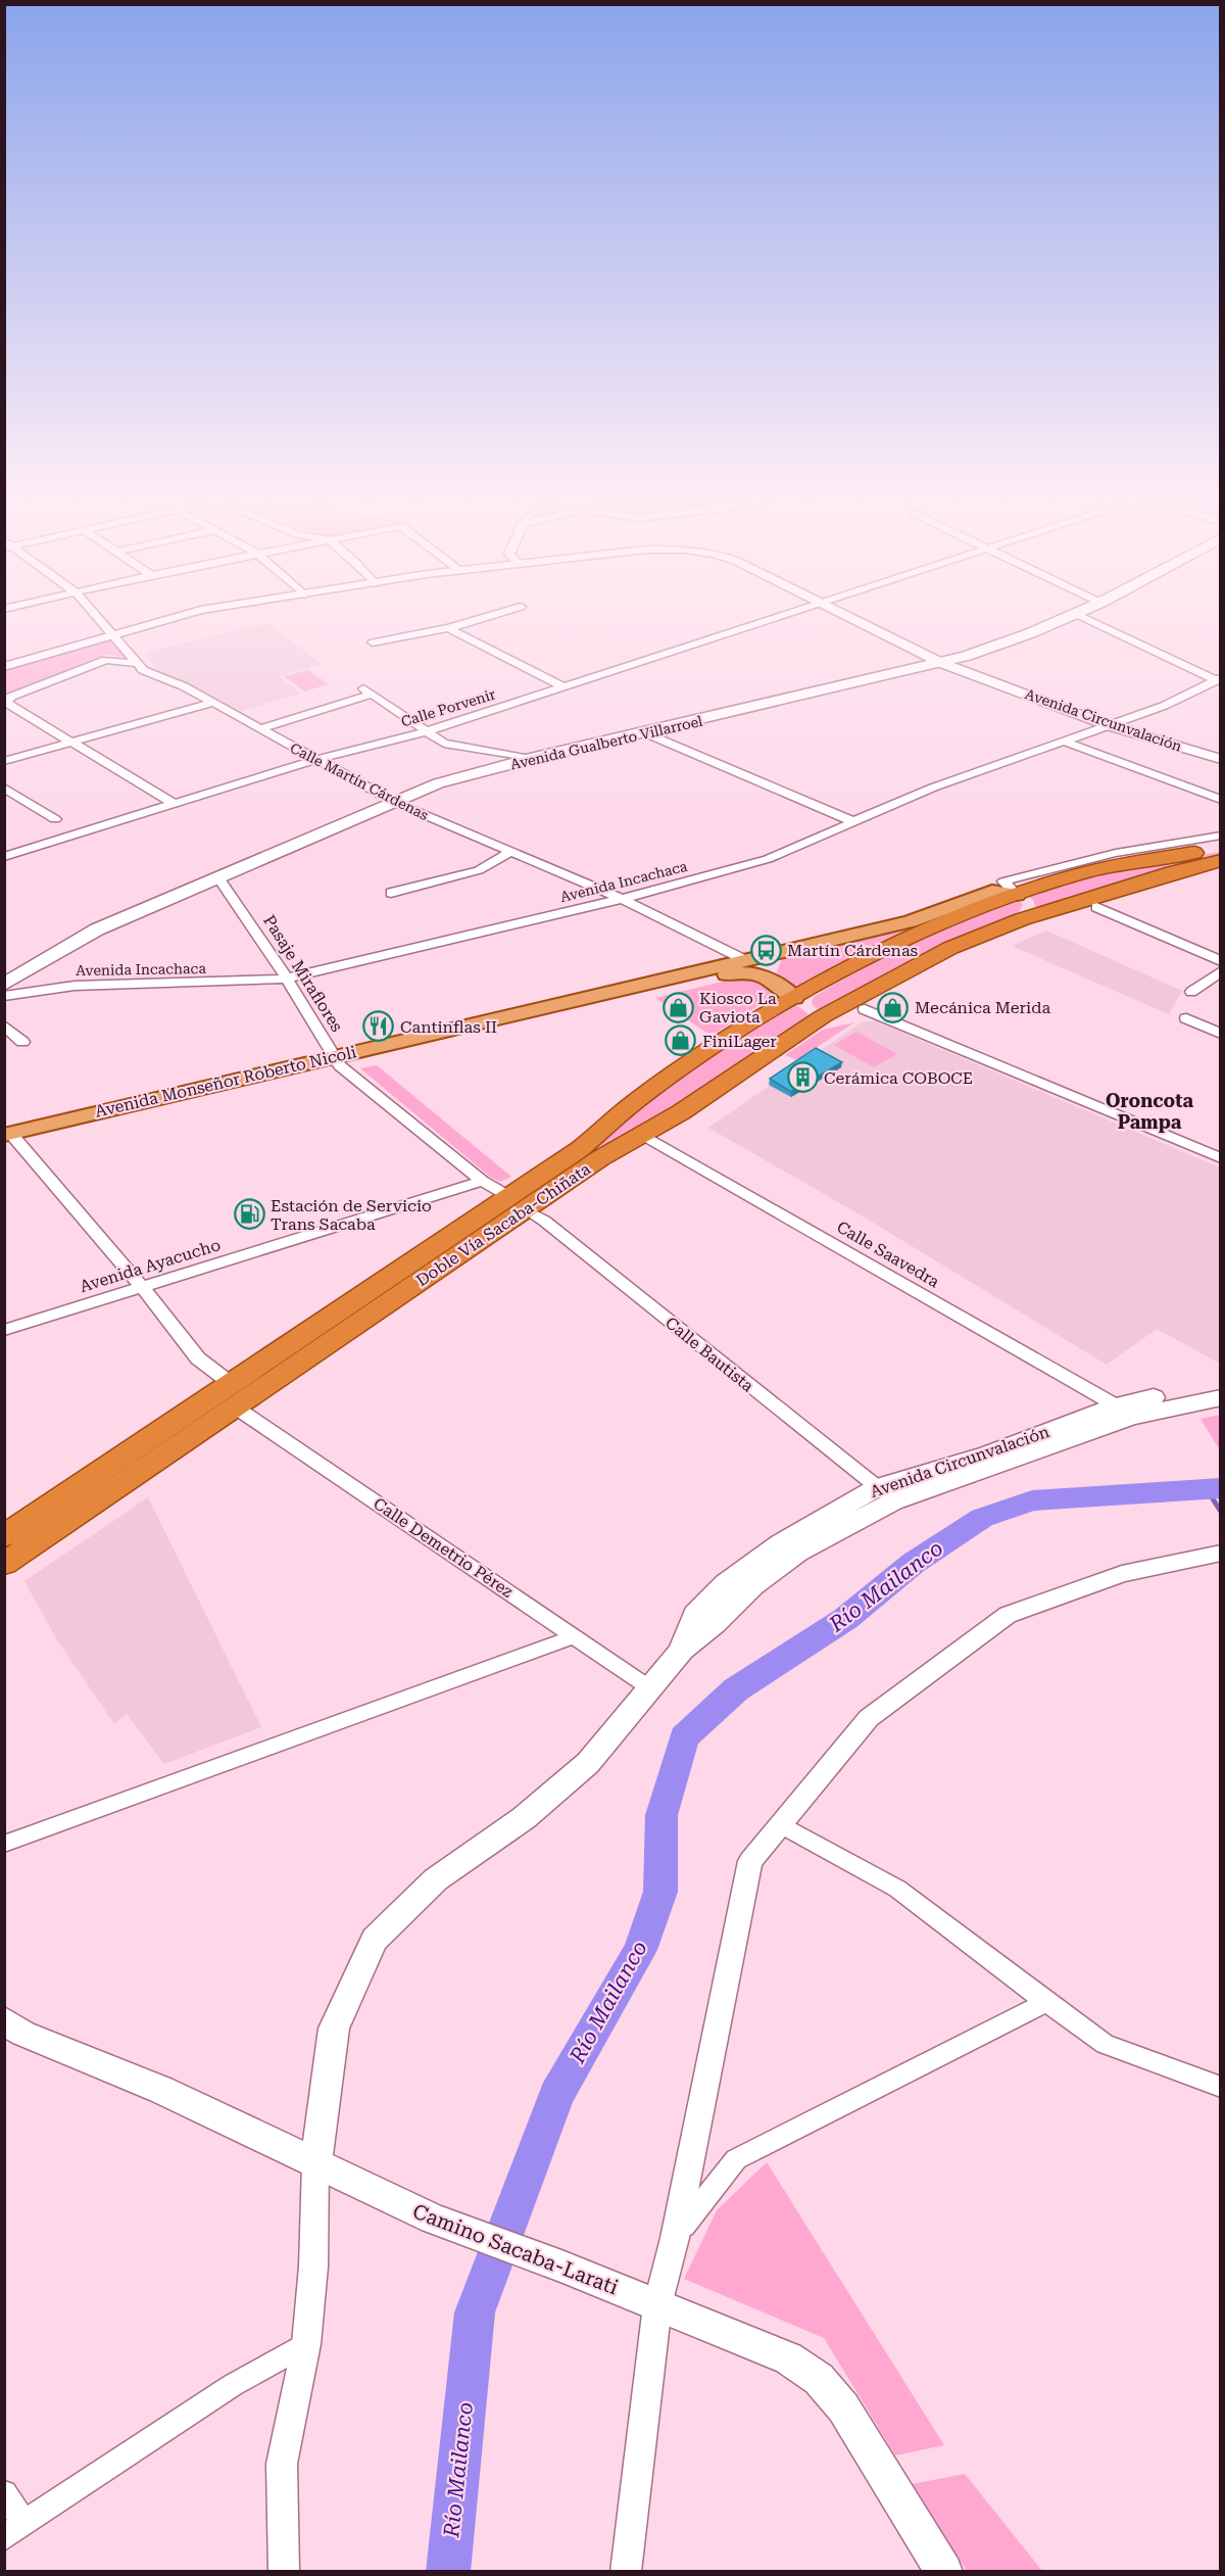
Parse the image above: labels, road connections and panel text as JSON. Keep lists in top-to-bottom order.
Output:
{
  "streets": {
    "highway": ["Doble Vía Sacaba-Chiñata"],
    "main road": [
      "Avenida Circunvalación",
      "Avenida Gualberto Villarroel",
      "Avenida Monseñor Roberto Nicoli",
      "Camino Sacaba-Larati"
    ],
    "street": [
      "Calle Porvenir",
      "Calle Martín Cárdenas",
      "Avenida Incachaca",
      "Pasaje Miraflores",
      "Calle Saavedra",
      "Avenida Ayacucho",
      "Calle Bautista",
      "Calle Demetrio Pérez"
    ]
  },
  "crossings": [
    ["Calle Porvenir", "Calle Martín Cárdenas"],
    ["Avenida Circunvalación", "Avenida Gualberto Villarroel"],
    ["Avenida Circunvalación", "Calle Martín Cárdenas"],
    ["Avenida Circunvalación", "Avenida Incachaca"],
    ["Avenida Circunvalación", "Calle Saavedra"],
    ["Avenida Circunvalación", "Calle Bautista"],
    ["Avenida Circunvalación", "Calle Demetrio Pérez"],
    ["Avenida Circunvalación", "Camino Sacaba-Larati"],
    ["Avenida Gualberto Villarroel", "Calle Martín Cárdenas"],
    ["Avenida Gualberto Villarroel", "Pasaje Miraflores"],
    ["Calle Martín Cárdenas", "Avenida Incachaca"],
    ["Calle Martín Cárdenas", "Avenida Monseñor Roberto Nicoli"],
    ["Avenida Incachaca", "Pasaje Miraflores"],
    ["Pasaje Miraflores", "Avenida Monseñor Roberto Nicoli"],
    ["Pasaje Miraflores", "Doble Vía Sacaba-Chiñata"],
    ["Pasaje Miraflores", "Avenida Ayacucho"],
    ["Pasaje Miraflores", "Calle Bautista"],
    ["Avenida Monseñor Roberto Nicoli", "Doble Vía Sacaba-Chiñata"],
    ["Avenida Monseñor Roberto Nicoli", "Calle Demetrio Pérez"],
    ["Doble Vía Sacaba-Chiñata", "Calle Saavedra"],
    ["Doble Vía Sacaba-Chiñata", "Calle Bautista"],
    ["Doble Vía Sacaba-Chiñata", "Calle Demetrio Pérez"],
    ["Avenida Ayacucho", "Calle Demetrio Pérez"]
  ],
  "districts": ["Oroncota Pampa"],
  "water": ["Río Mailanco"],
  "places": {
    "bus stop": ["Martín Cárdenas"],
    "shop": ["Kiosco La Gaviota", "Mecánica Merida", "FiniLager"],
    "restaurant": ["Cantinflas II"],
    "building": ["Cerámica COBOCE"],
    "fuel station": ["Estación de Servicio Trans Sacaba"]
  }
}
